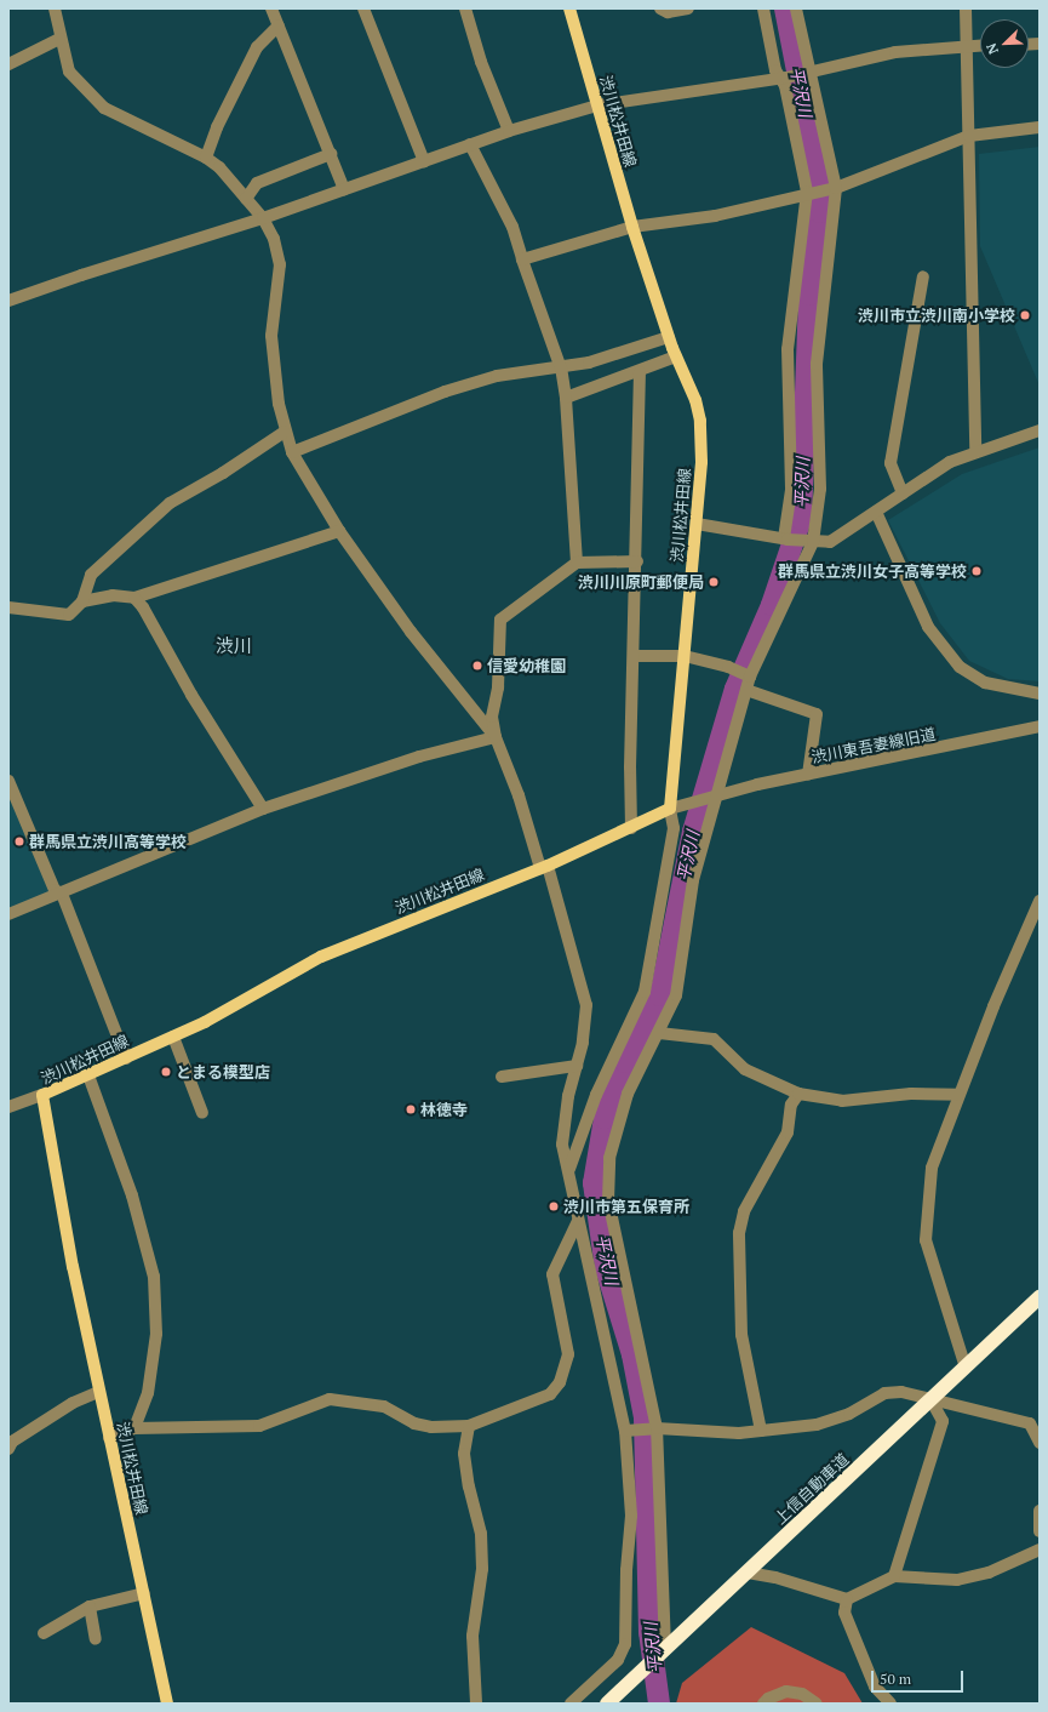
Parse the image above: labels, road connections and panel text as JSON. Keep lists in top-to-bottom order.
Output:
{
  "streets": {
    "highway": ["上信自動車道"],
    "main road": ["渋川松井田線"],
    "street": ["渋川東吾妻線旧道"]
  },
  "crossings": [
    ["渋川松井田線", "渋川東吾妻線旧道"]
  ],
  "districts": ["渋川"],
  "water": ["平沢川"],
  "places": [
    "渋川市立渋川南小学校",
    "群馬県立渋川女子高等学校",
    "渋川川原町郵便局",
    "信愛幼稚園",
    "群馬県立渋川高等学校",
    "とまる模型店",
    "林徳寺",
    "渋川市第五保育所"
  ],
  "scale_bar": "50 m",
  "north": "bottom left"
}
